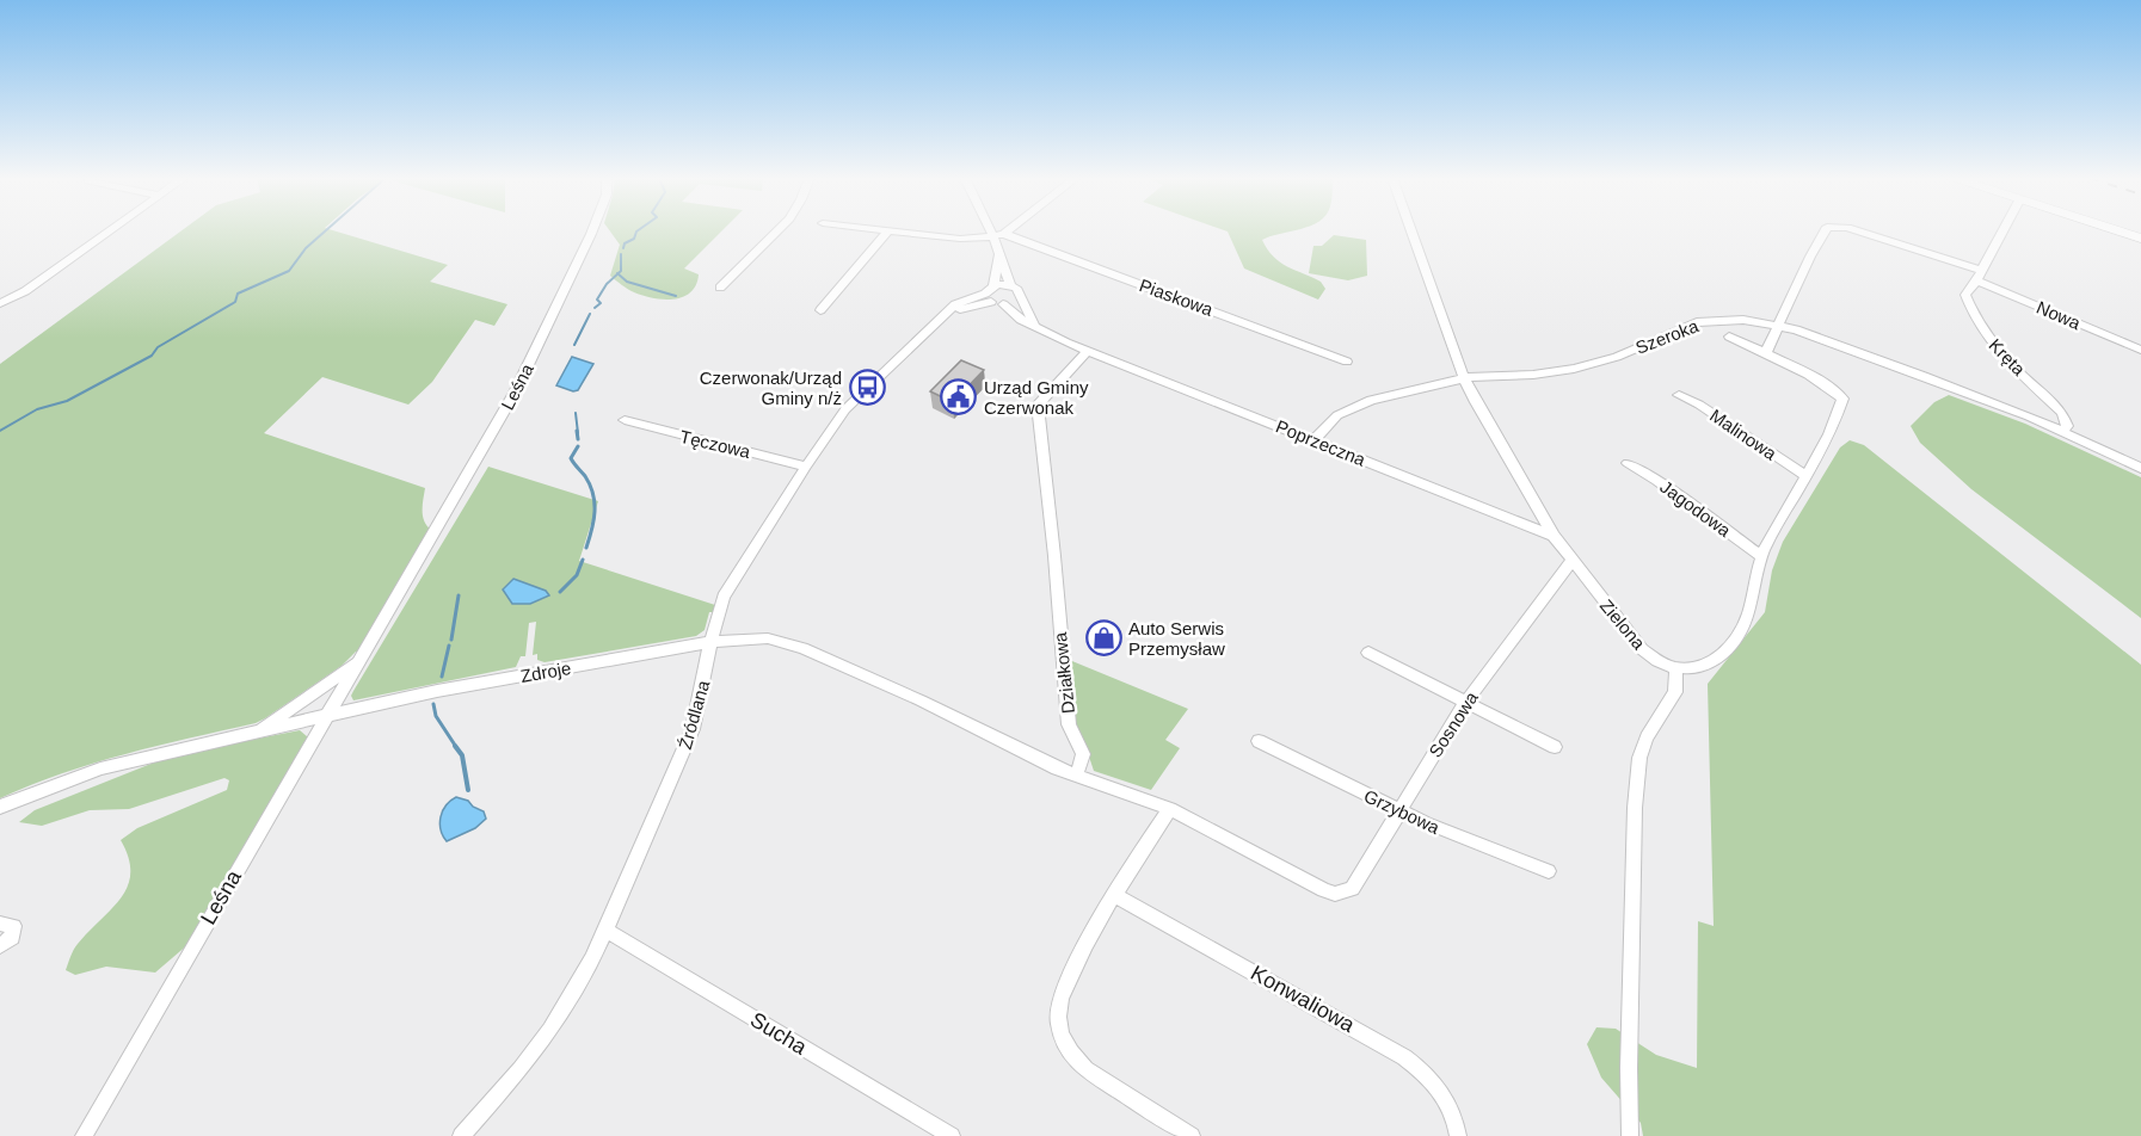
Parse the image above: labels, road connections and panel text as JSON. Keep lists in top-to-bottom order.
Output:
{
  "streets": {
    "street": [
      "Piaskowa",
      "Nowa",
      "Szeroka",
      "Kręta",
      "Leśna",
      "Malinowa",
      "Poprzeczna",
      "Tęczowa",
      "Jagodowa",
      "Zielona",
      "Zdroje",
      "Działkowa",
      "Źródlana",
      "Sosnowa",
      "Grzybowa",
      "Konwaliowa",
      "Sucha"
    ]
  },
  "crossings": [
    ["Nowa", "Szeroka"],
    ["Nowa", "Kręta"],
    ["Szeroka", "Kręta"],
    ["Szeroka", "Poprzeczna"],
    ["Szeroka", "Zielona"],
    ["Leśna", "Zdroje"],
    ["Poprzeczna", "Zielona"],
    ["Poprzeczna", "Działkowa"],
    ["Tęczowa", "Źródlana"],
    ["Zielona", "Sosnowa"],
    ["Zdroje", "Działkowa"],
    ["Zdroje", "Źródlana"],
    ["Źródlana", "Sucha"],
    ["Sosnowa", "Grzybowa"]
  ],
  "places": {
    "bus stop": ["Czerwonak/Urząd Gminy n/ż"],
    "public building": ["Urząd Gminy Czerwonak"],
    "shop": ["Auto Serwis Przemysław"]
  }
}
